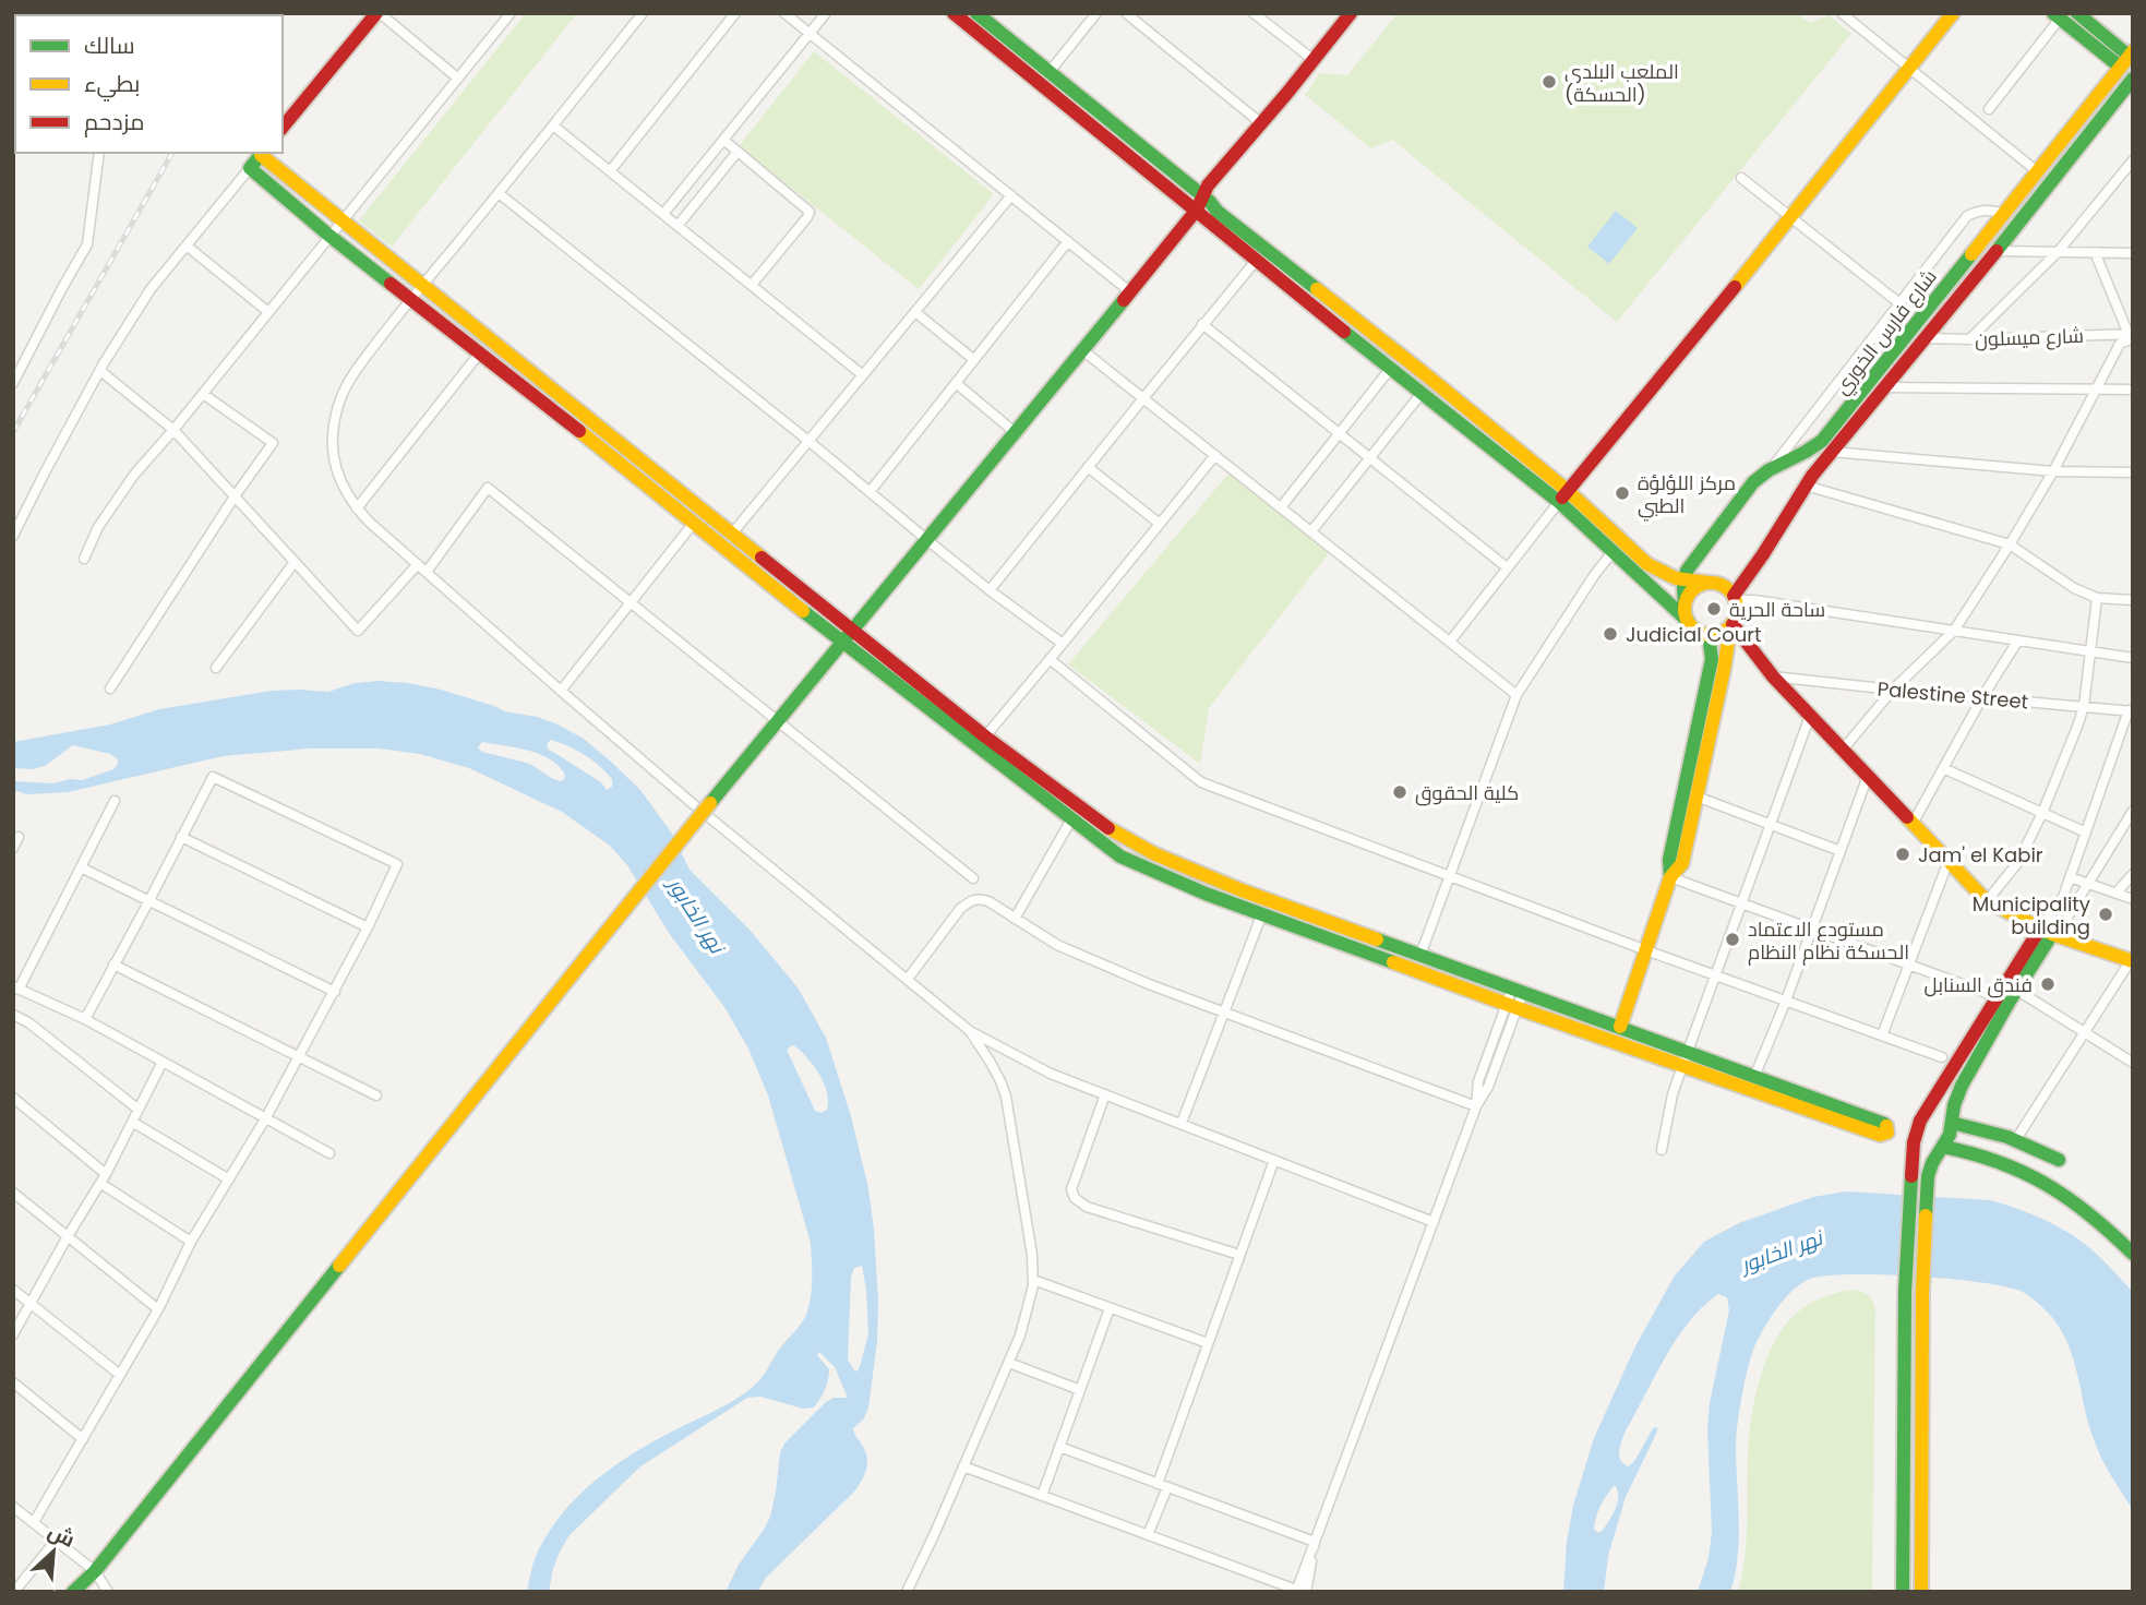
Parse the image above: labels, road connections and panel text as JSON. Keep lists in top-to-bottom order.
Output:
{
  "streets": {
    "street": ["شارع فارس الخوري", "شارع ميسلون", "Palestine Street"]
  },
  "water": ["نهر الخابور"],
  "places": [
    "الملعب البلدي (الحسكة)",
    "مركز اللؤلؤة الطبي",
    "ساحة الحرية",
    "Judicial Court",
    "كلية الحقوق",
    "Jam' el Kabir",
    "Municipality building",
    "مستودع الاعتماد الحسكة نظام النظام",
    "فندق السنابل"
  ],
  "legend": ["سالك", "بطيء", "مزدحم"],
  "north": "top right"
}
